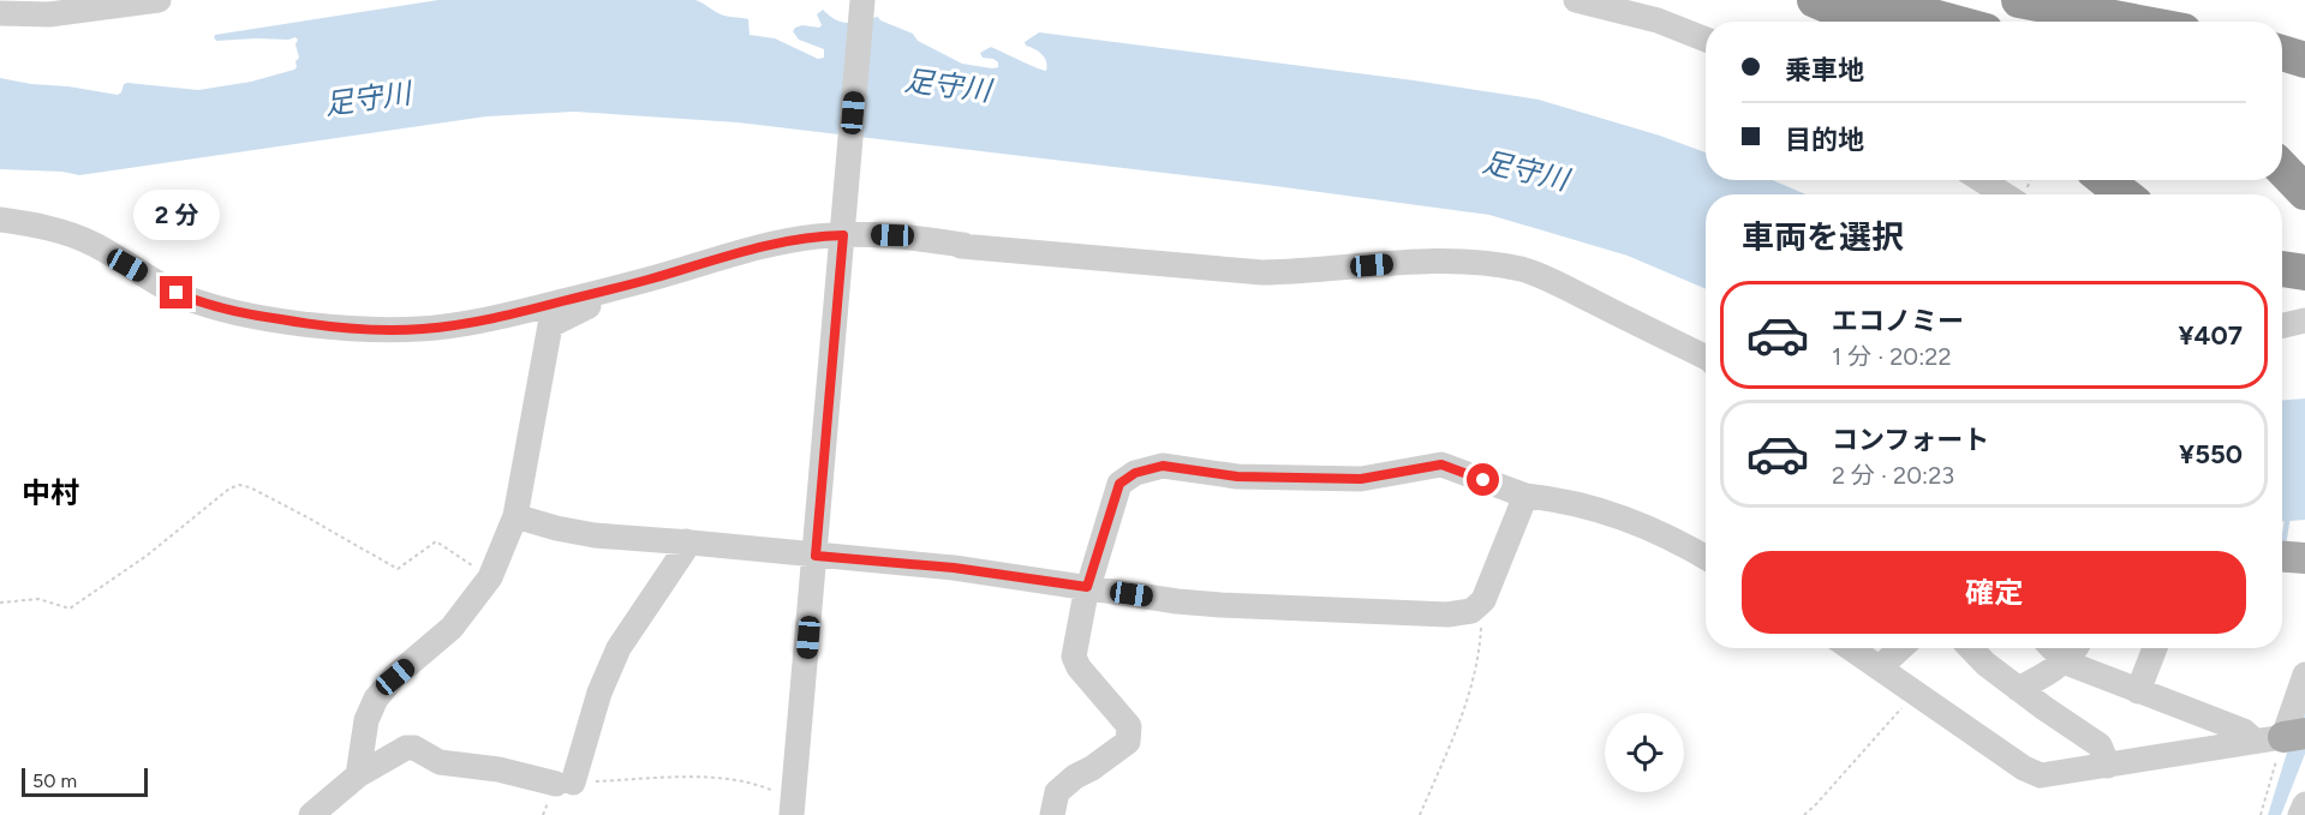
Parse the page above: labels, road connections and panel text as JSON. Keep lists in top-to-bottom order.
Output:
{
  "districts": ["中村"],
  "water": ["足守川"],
  "scale_bar": "50 m",
  "page": {
    "banner": ["乗車地", "目的地"],
    "bubble": "2 分",
    "heading": "車両を選択",
    "list": [
      {
        "name": "エコノミー",
        "note": "1 分 · 20:22",
        "value": "¥407"
      },
      {
        "name": "コンフォート",
        "note": "2 分 · 20:23",
        "value": "¥550"
      }
    ],
    "buttons": "確定",
    "scale": "50 m"
  }
}
